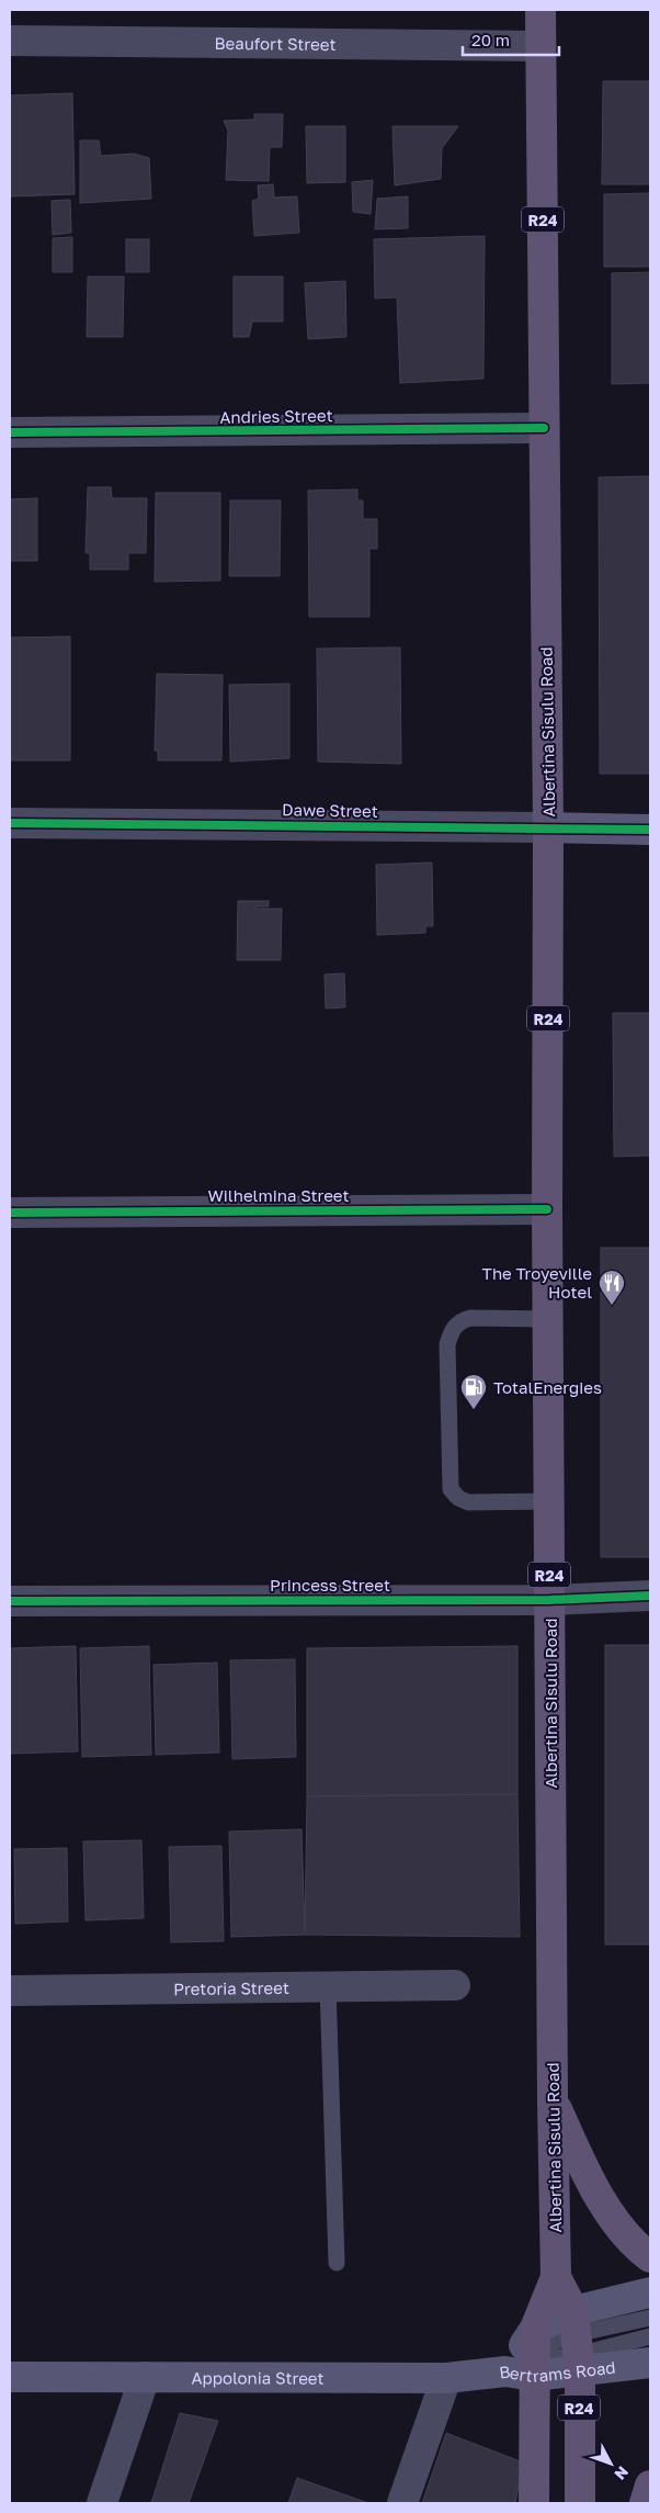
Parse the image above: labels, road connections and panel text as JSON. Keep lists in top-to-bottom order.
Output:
{
  "streets": {
    "main road": [
      "R24",
      "Albertina Sisulu Road",
      "Dawe Street",
      "Bertrams Road",
      "Appolonia Street"
    ],
    "street": [
      "Beaufort Street",
      "Andries Street",
      "Wilhelmina Street",
      "Princess Street",
      "Pretoria Street"
    ]
  },
  "crossings": [
    ["Beaufort Street", "Albertina Sisulu Road"],
    ["Andries Street", "Albertina Sisulu Road"],
    ["Albertina Sisulu Road", "Dawe Street"],
    ["Albertina Sisulu Road", "Wilhelmina Street"],
    ["Albertina Sisulu Road", "Princess Street"],
    ["Albertina Sisulu Road", "Bertrams Road"],
    ["Albertina Sisulu Road", "Appolonia Street"],
    ["Bertrams Road", "Appolonia Street"]
  ],
  "places": {
    "restaurant": ["The Troyeville Hotel"],
    "fuel station": ["TotalEnergies"]
  },
  "scale_bar": "20 m",
  "north": "bottom right"
}
